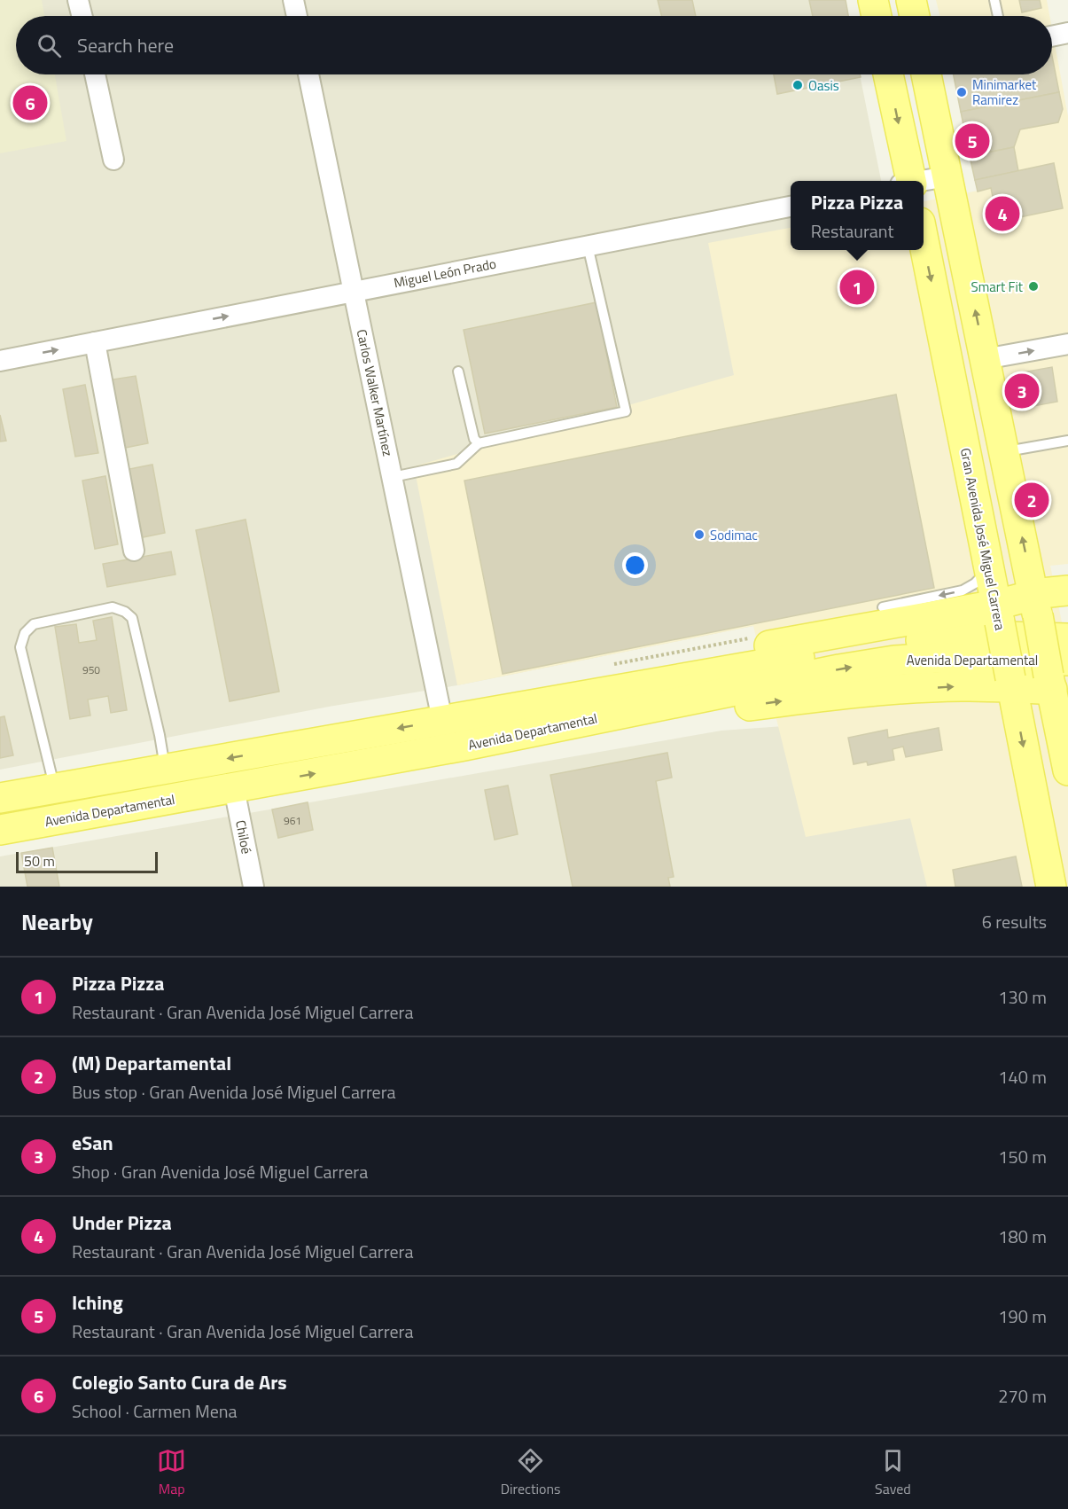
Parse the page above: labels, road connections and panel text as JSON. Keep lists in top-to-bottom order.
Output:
{
  "streets": {
    "main road": ["Gran Avenida José Miguel Carrera", "Avenida Departamental"],
    "street": ["Miguel León Prado", "Carlos Walker Martínez", "Chiloé"]
  },
  "crossings": [
    ["Miguel León Prado", "Carlos Walker Martínez"],
    ["Carlos Walker Martínez", "Avenida Departamental"],
    ["Avenida Departamental", "Chiloé"]
  ],
  "one_way": ["Miguel León Prado"],
  "places": [
    "Oasis",
    "Minimarket Ramirez",
    "Smart Fit",
    "Sodimac"
  ],
  "house_numbers": ["950", "961"],
  "scale_bar": "50 m",
  "page": {
    "search": "Search here",
    "pins": [
      "6",
      "5",
      "4",
      "1",
      "3",
      "2"
    ],
    "popup": ["Pizza Pizza", "Restaurant"],
    "scale": "50 m",
    "heading": ["Nearby", "6 results"],
    "list": [
      {
        "mark": "1",
        "name": "Pizza Pizza",
        "note": "Restaurant · Gran Avenida José Miguel Carrera",
        "value": "130 m"
      },
      {
        "mark": "2",
        "name": "(M) Departamental",
        "note": "Bus stop · Gran Avenida José Miguel Carrera",
        "value": "140 m"
      },
      {
        "mark": "3",
        "name": "eSan",
        "note": "Shop · Gran Avenida José Miguel Carrera",
        "value": "150 m"
      },
      {
        "mark": "4",
        "name": "Under Pizza",
        "note": "Restaurant · Gran Avenida José Miguel Carrera",
        "value": "180 m"
      },
      {
        "mark": "5",
        "name": "Iching",
        "note": "Restaurant · Gran Avenida José Miguel Carrera",
        "value": "190 m"
      },
      {
        "mark": "6",
        "name": "Colegio Santo Cura de Ars",
        "note": "School · Carmen Mena",
        "value": "270 m"
      }
    ],
    "nav": ["Map", "Directions", "Saved"]
  }
}
